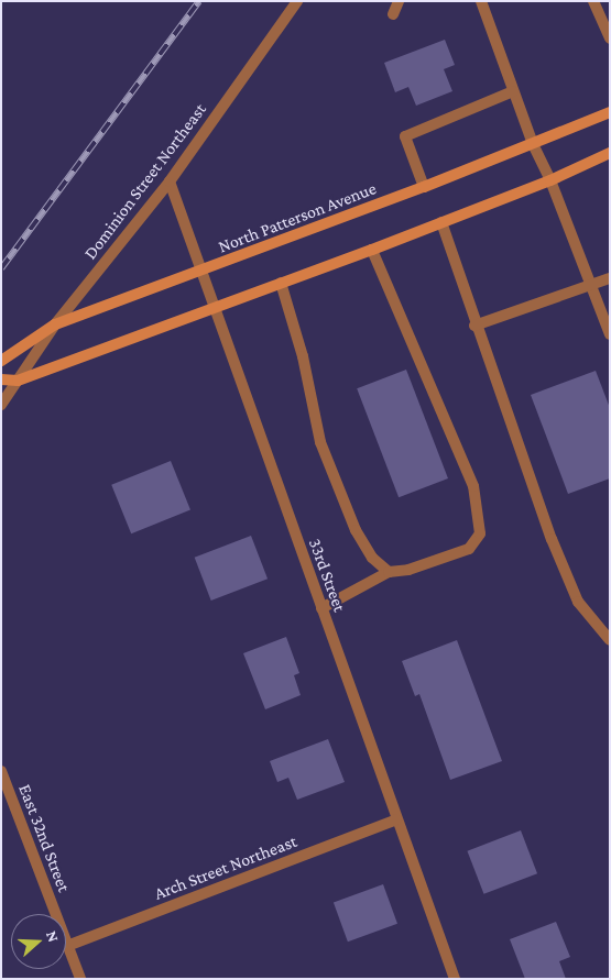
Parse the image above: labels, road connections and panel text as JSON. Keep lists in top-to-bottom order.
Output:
{
  "streets": {
    "main road": ["North Patterson Avenue"],
    "street": [
      "Dominion Street Northeast",
      "33rd Street",
      "East 32nd Street",
      "Arch Street Northeast"
    ]
  },
  "crossings": [
    ["Dominion Street Northeast", "North Patterson Avenue"],
    ["Dominion Street Northeast", "33rd Street"],
    ["North Patterson Avenue", "33rd Street"],
    ["33rd Street", "Arch Street Northeast"],
    ["East 32nd Street", "Arch Street Northeast"]
  ],
  "north": "right"
}
